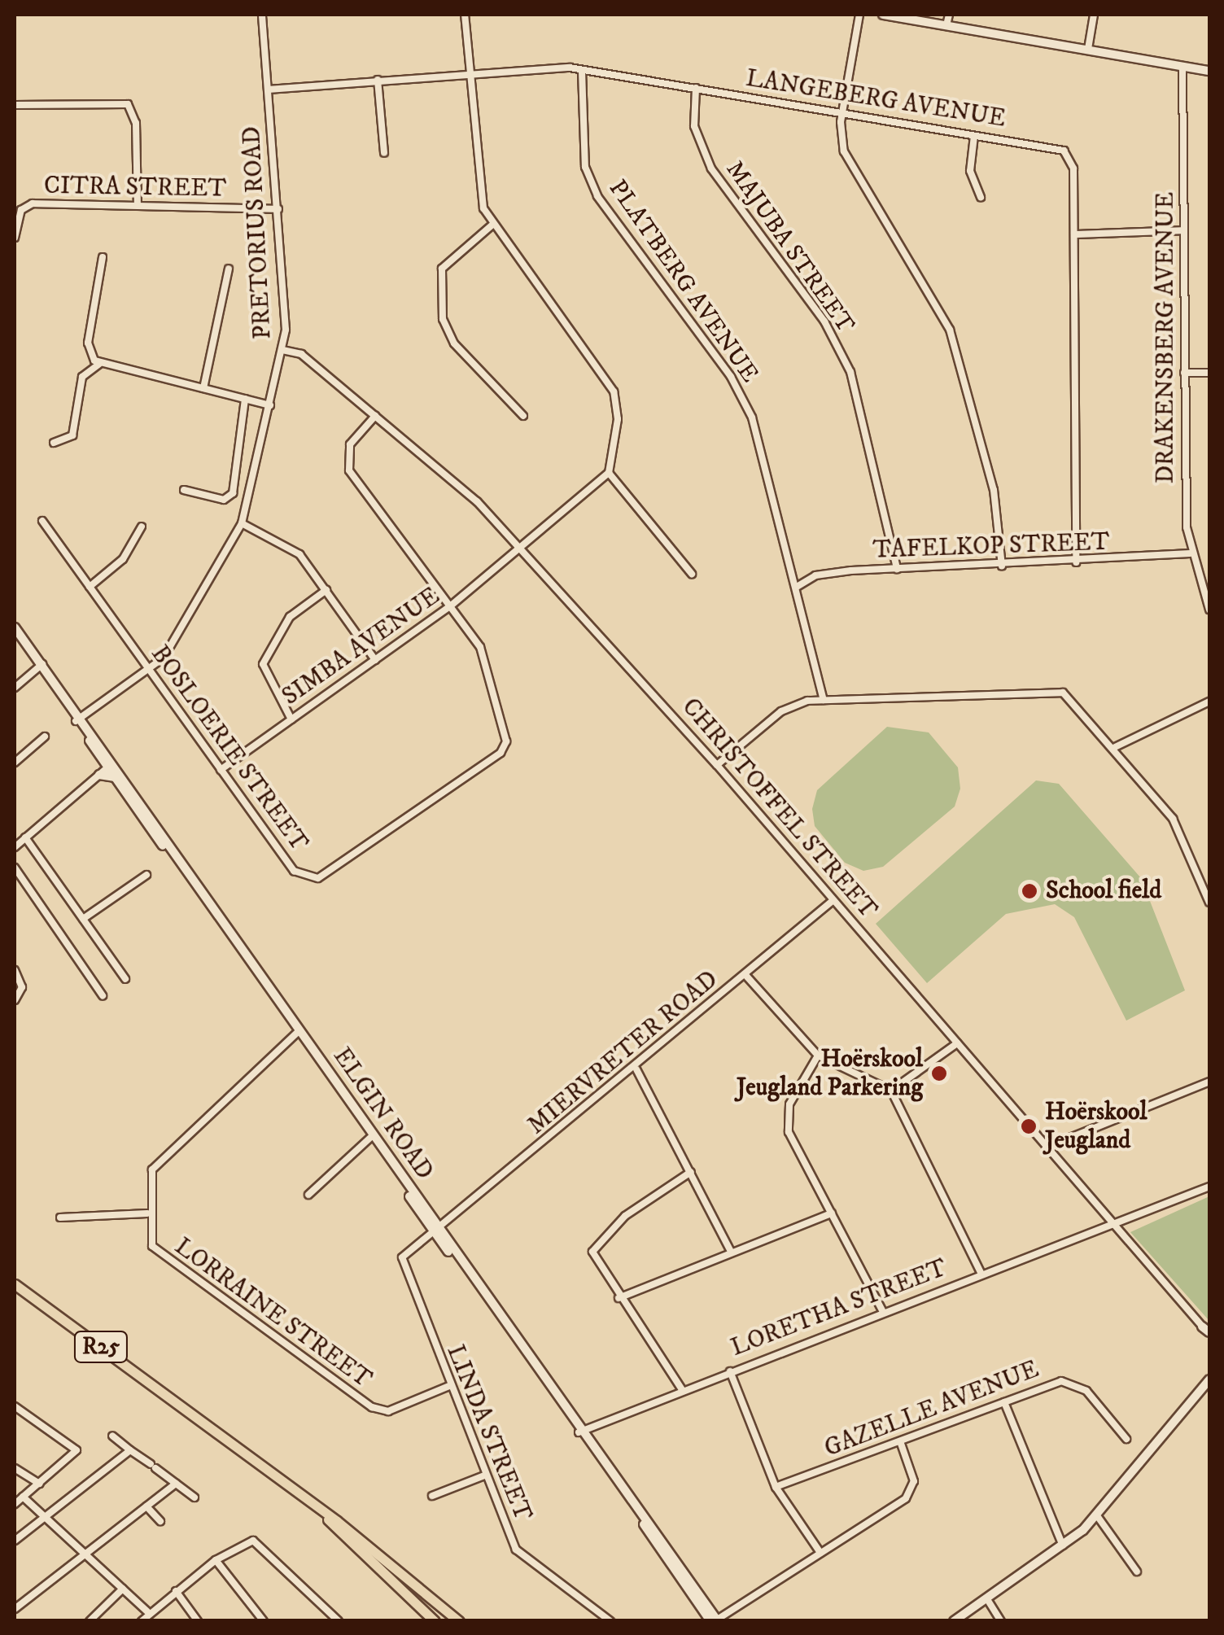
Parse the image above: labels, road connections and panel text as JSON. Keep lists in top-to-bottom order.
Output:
{
  "streets": {
    "main road": ["R25"],
    "street": [
      "LANGEBERG AVENUE",
      "CITRA STREET",
      "PRETORIUS ROAD",
      "MAJUBA STREET",
      "PLATBERG AVENUE",
      "DRAKENSBERG AVENUE",
      "TAFELKOP STREET",
      "SIMBA AVENUE",
      "BOSLOERIE STREET",
      "CHRISTOFFEL STREET",
      "MIERVRETER ROAD",
      "ELGIN ROAD",
      "LORETHA STREET",
      "LORRAINE STREET",
      "GAZELLE AVENUE",
      "LINDA STREET"
    ]
  },
  "crossings": [
    ["LANGEBERG AVENUE", "PRETORIUS ROAD"],
    ["LANGEBERG AVENUE", "MAJUBA STREET"],
    ["LANGEBERG AVENUE", "PLATBERG AVENUE"],
    ["LANGEBERG AVENUE", "TAFELKOP STREET"],
    ["CITRA STREET", "PRETORIUS ROAD"],
    ["PRETORIUS ROAD", "BOSLOERIE STREET"],
    ["PRETORIUS ROAD", "CHRISTOFFEL STREET"],
    ["PRETORIUS ROAD", "ELGIN ROAD"],
    ["MAJUBA STREET", "TAFELKOP STREET"],
    ["PLATBERG AVENUE", "TAFELKOP STREET"],
    ["DRAKENSBERG AVENUE", "TAFELKOP STREET"],
    ["SIMBA AVENUE", "BOSLOERIE STREET"],
    ["SIMBA AVENUE", "CHRISTOFFEL STREET"],
    ["BOSLOERIE STREET", "CHRISTOFFEL STREET"],
    ["CHRISTOFFEL STREET", "MIERVRETER ROAD"],
    ["CHRISTOFFEL STREET", "LORETHA STREET"],
    ["MIERVRETER ROAD", "ELGIN ROAD"],
    ["MIERVRETER ROAD", "LINDA STREET"],
    ["ELGIN ROAD", "LORETHA STREET"],
    ["ELGIN ROAD", "LORRAINE STREET"],
    ["ELGIN ROAD", "LINDA STREET"],
    ["LORRAINE STREET", "LINDA STREET"]
  ],
  "places": ["School field", "Hoërskool Jeugland Parkering", "Hoërskool Jeugland"]
}
